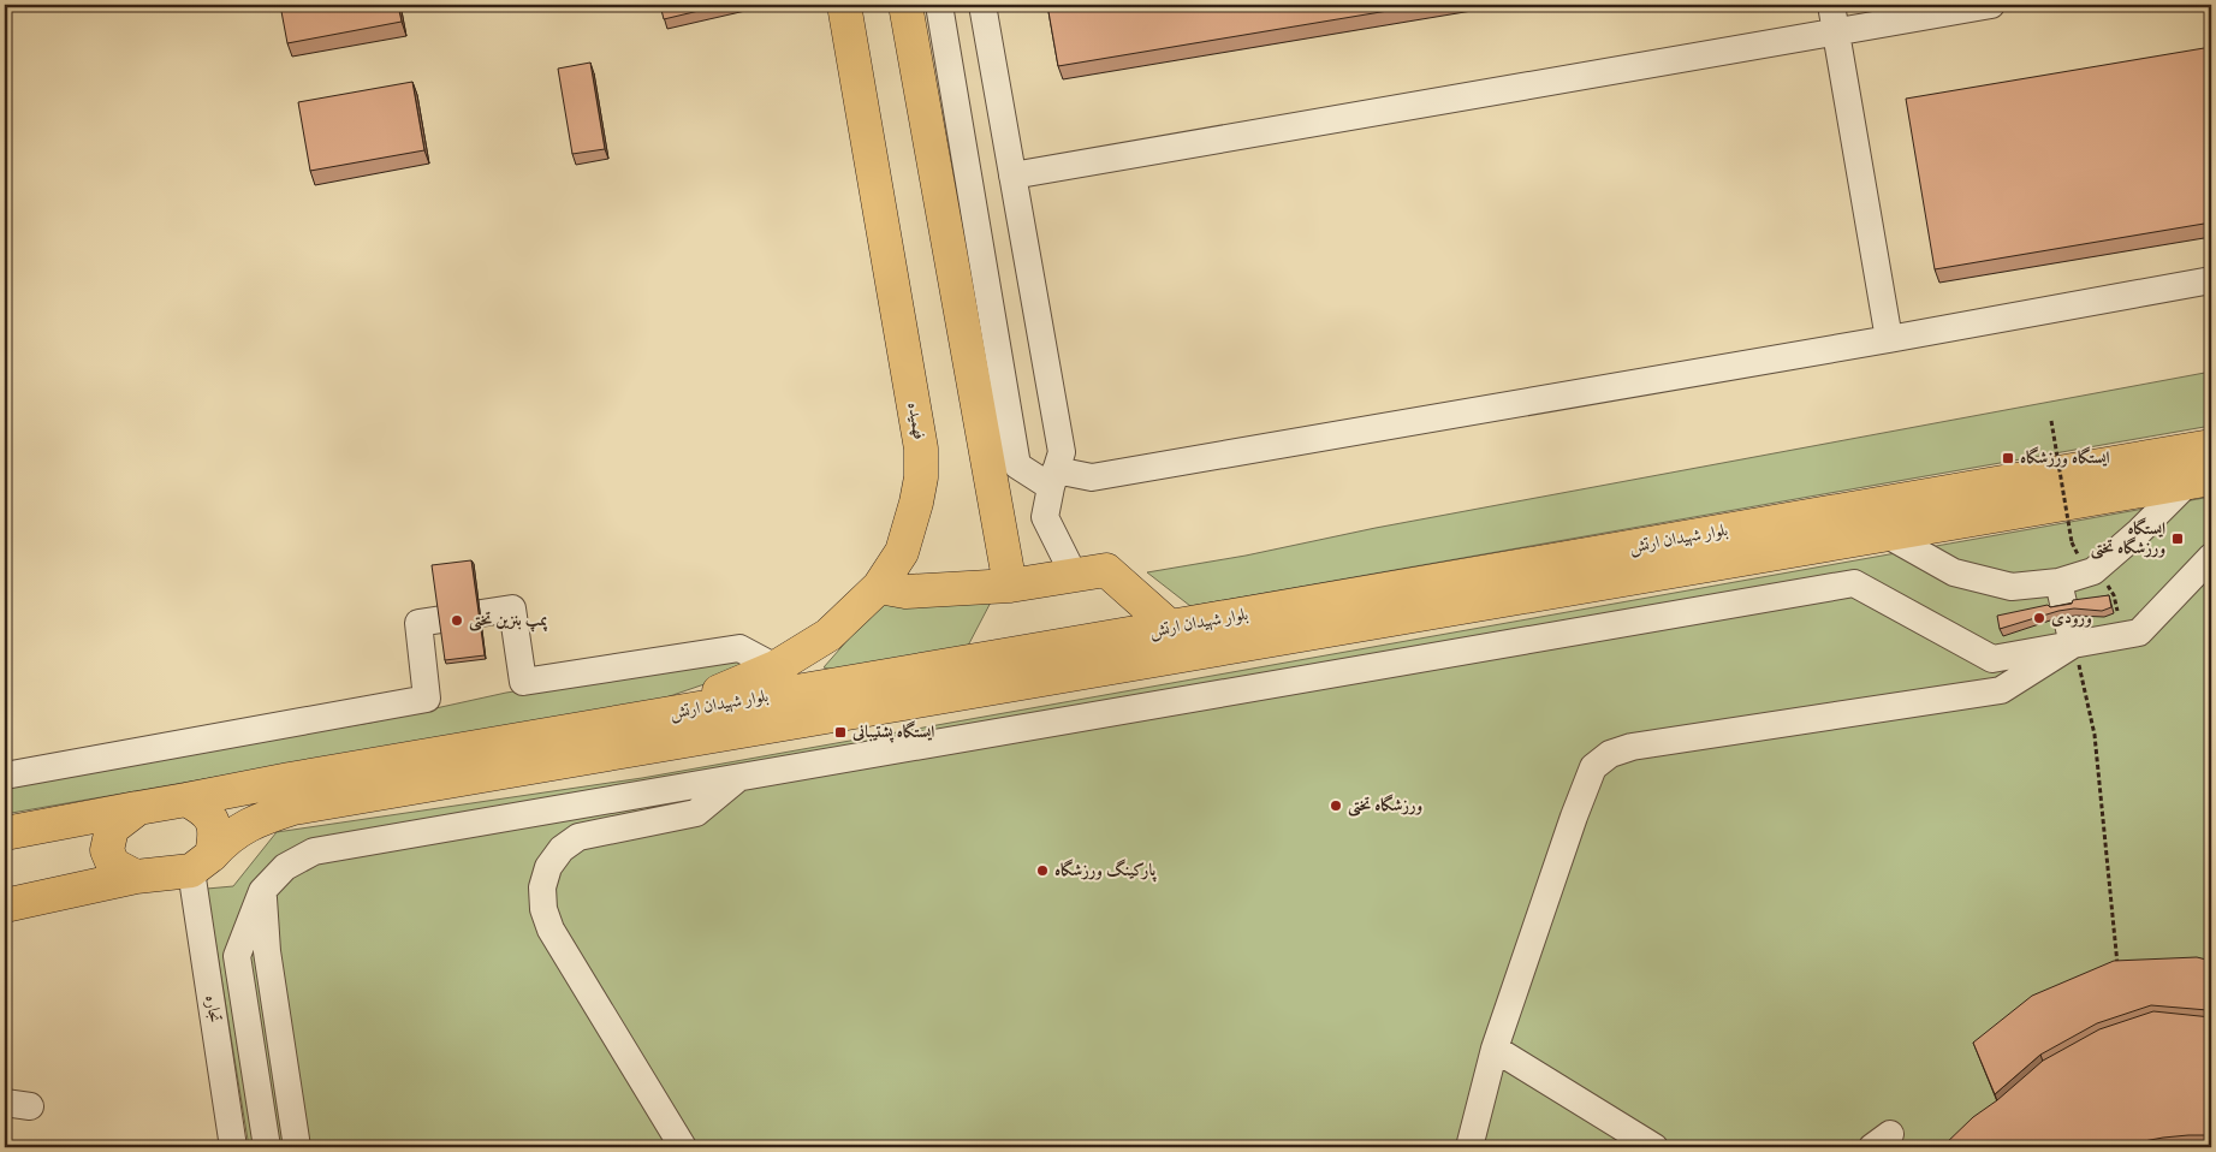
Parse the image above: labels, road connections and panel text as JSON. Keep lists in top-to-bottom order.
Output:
{
  "streets": {
    "main road": ["فهمیده", "بلوار شهیدان ارتش"],
    "street": ["تجاره"]
  },
  "crossings": [
    ["فهمیده", "بلوار شهیدان ارتش"],
    ["بلوار شهیدان ارتش", "تجاره"]
  ],
  "places": {
    "transit": ["ایستگاه ورزشگاه", "ایستگاه ورزشگاه تختی", "ایستگاه پشتیبانی"],
    "other": [
      "ورودی",
      "پمپ بنزین تختی",
      "ورزشگاه تختی",
      "پارکینگ ورزشگاه"
    ]
  }
}
